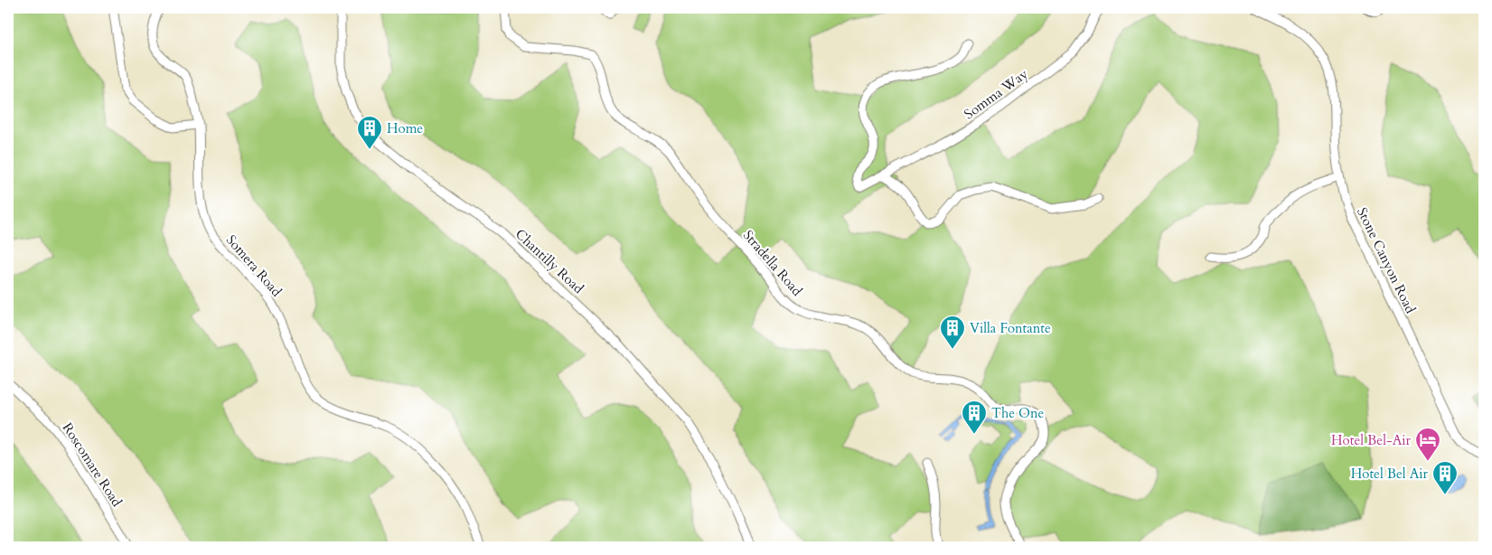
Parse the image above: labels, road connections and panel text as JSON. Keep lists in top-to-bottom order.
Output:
{
  "streets": {
    "street": [
      "Somma Way",
      "Stone Canyon Road",
      "Chantilly Road",
      "Stradella Road",
      "Somera Road",
      "Roscomare Road"
    ]
  },
  "places": {
    "building": [
      "Home",
      "Villa Fontante",
      "The One",
      "Hotel Bel Air"
    ],
    "hotel": ["Hotel Bel-Air"]
  }
}
